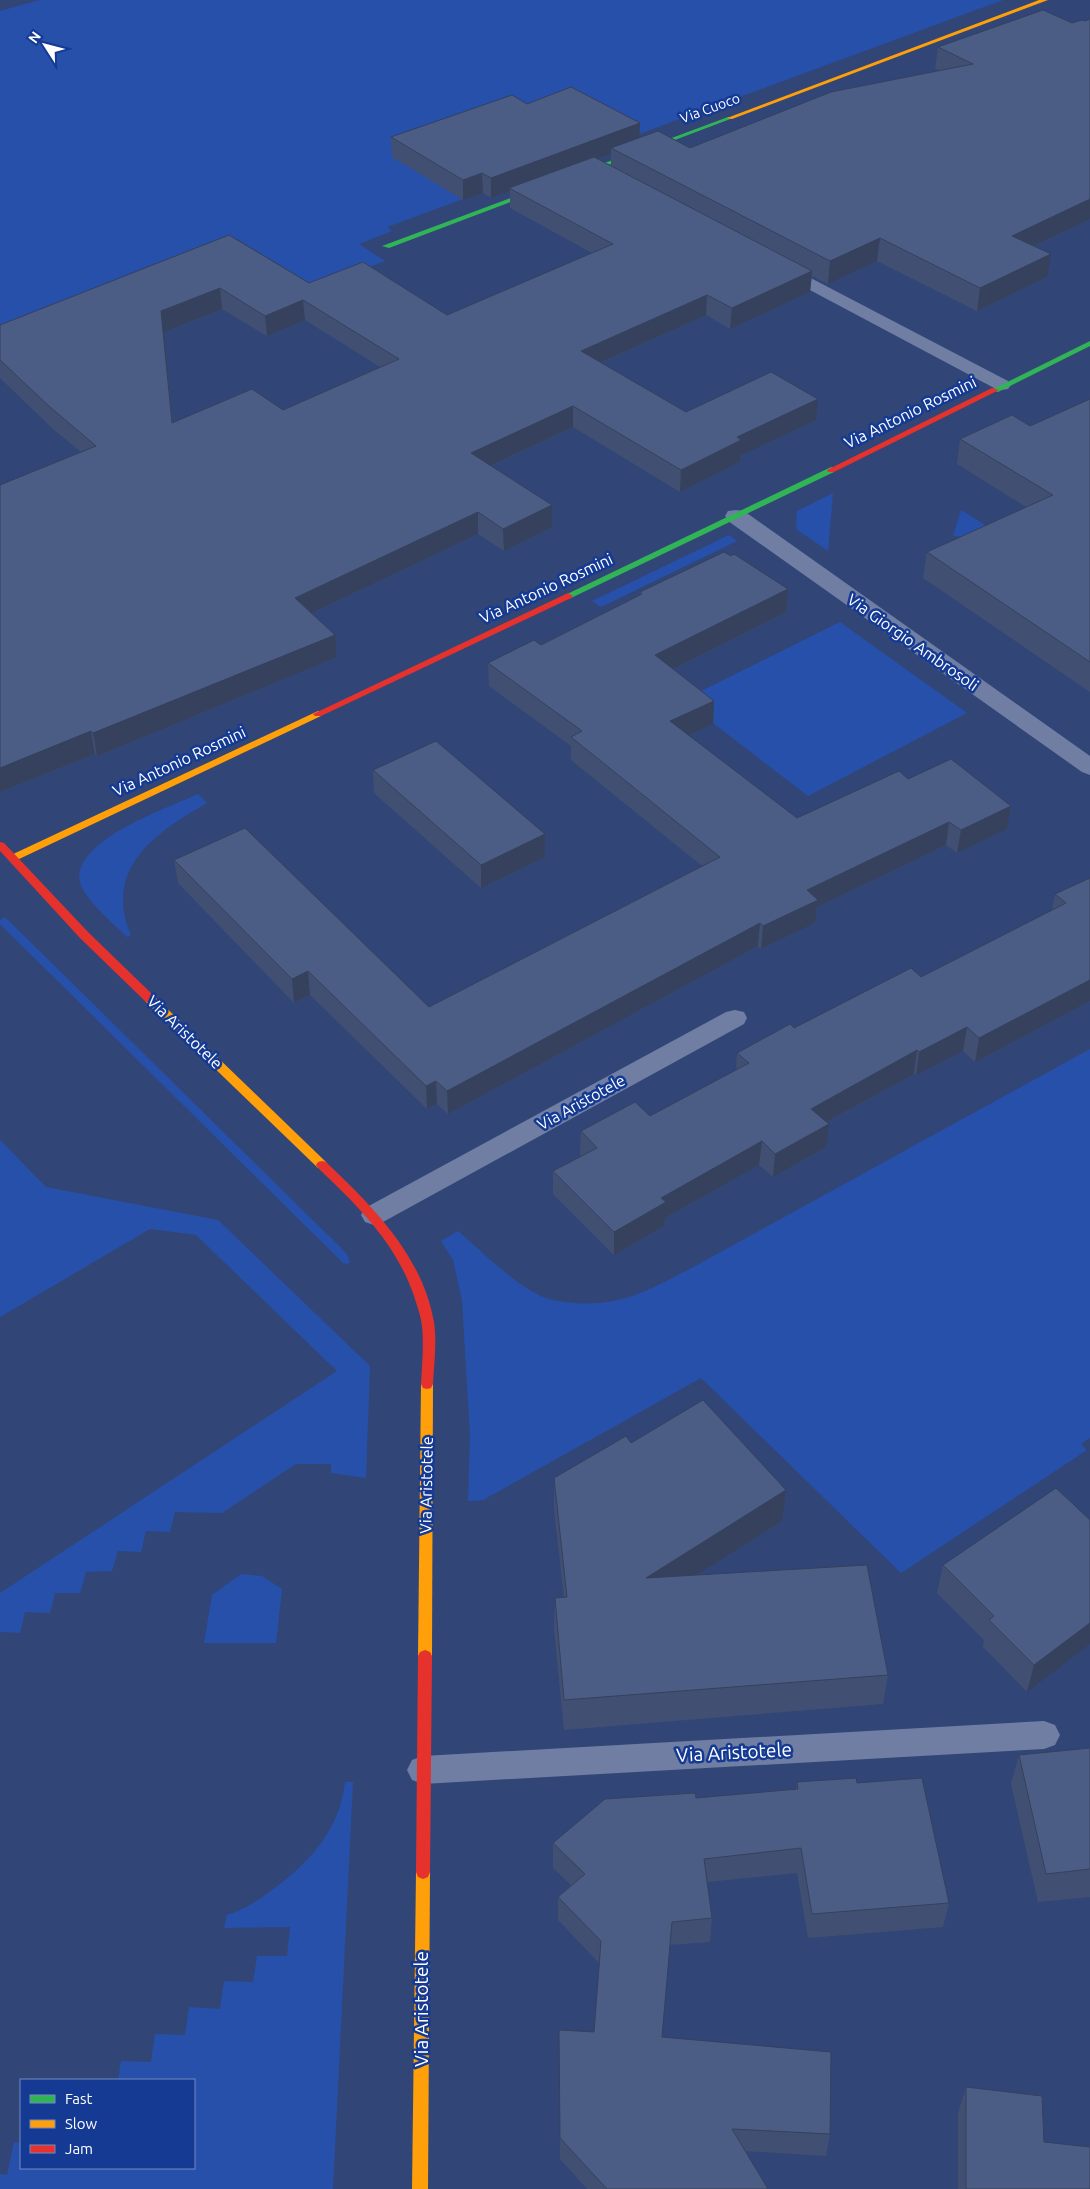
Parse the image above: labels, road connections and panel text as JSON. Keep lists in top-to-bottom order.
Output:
{
  "streets": {
    "street": [
      "Via Cuoco",
      "Via Antonio Rosmini",
      "Via Giorgio Ambrosoli",
      "Via Aristotele"
    ]
  },
  "crossings": [
    ["Via Antonio Rosmini", "Via Giorgio Ambrosoli"],
    ["Via Antonio Rosmini", "Via Aristotele"]
  ],
  "legend": ["Fast", "Slow", "Jam"],
  "north": "top left"
}
